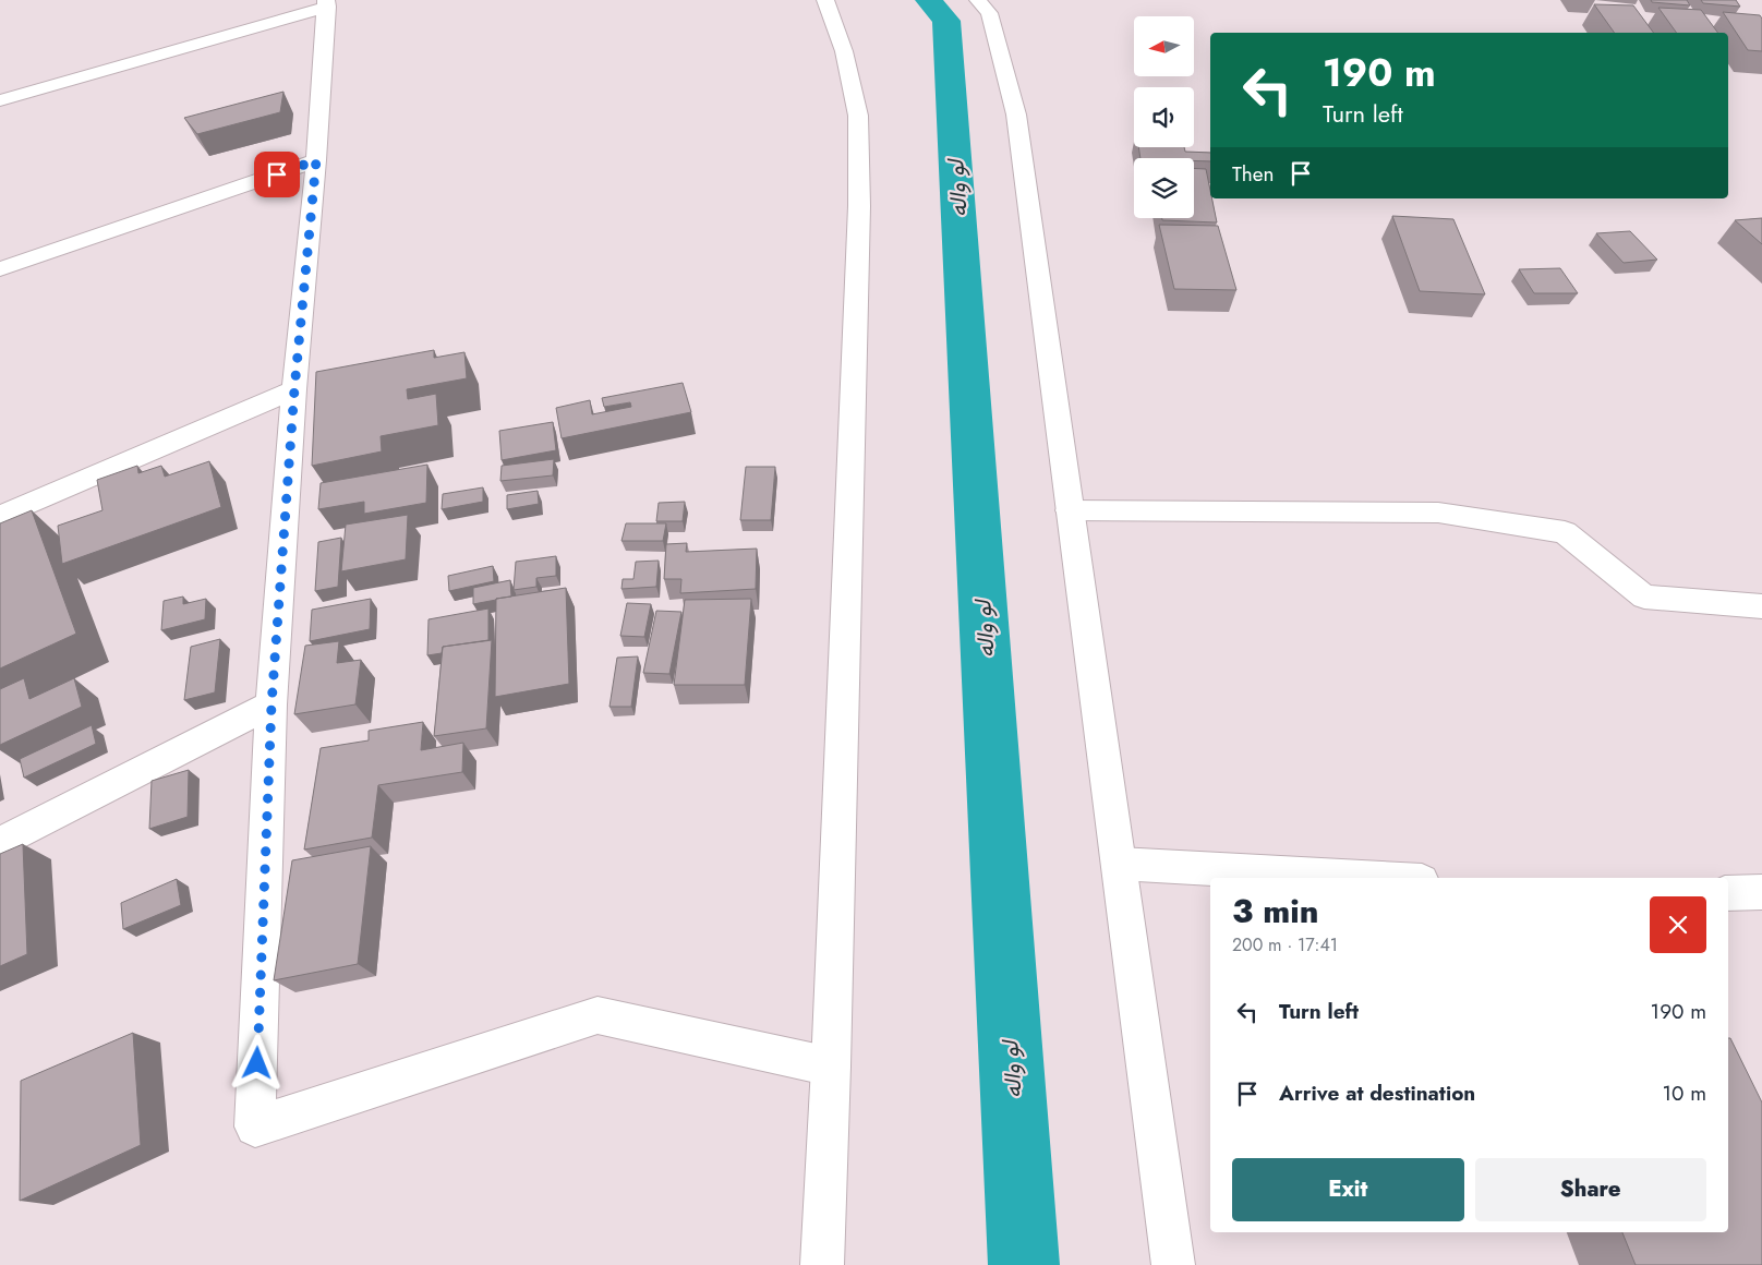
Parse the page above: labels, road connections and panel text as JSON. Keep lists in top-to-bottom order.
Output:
{
  "water": ["لو واله"],
  "north": "left",
  "page": {
    "turn": ["190 m", "Turn left"],
    "then": "Then",
    "heading": ["3 min", "200 m · 17:41"],
    "list": [
      {
        "name": "Turn left",
        "value": "190 m"
      },
      {
        "name": "Arrive at destination",
        "value": "10 m"
      }
    ],
    "buttons": ["Exit", "Share"]
  }
}
